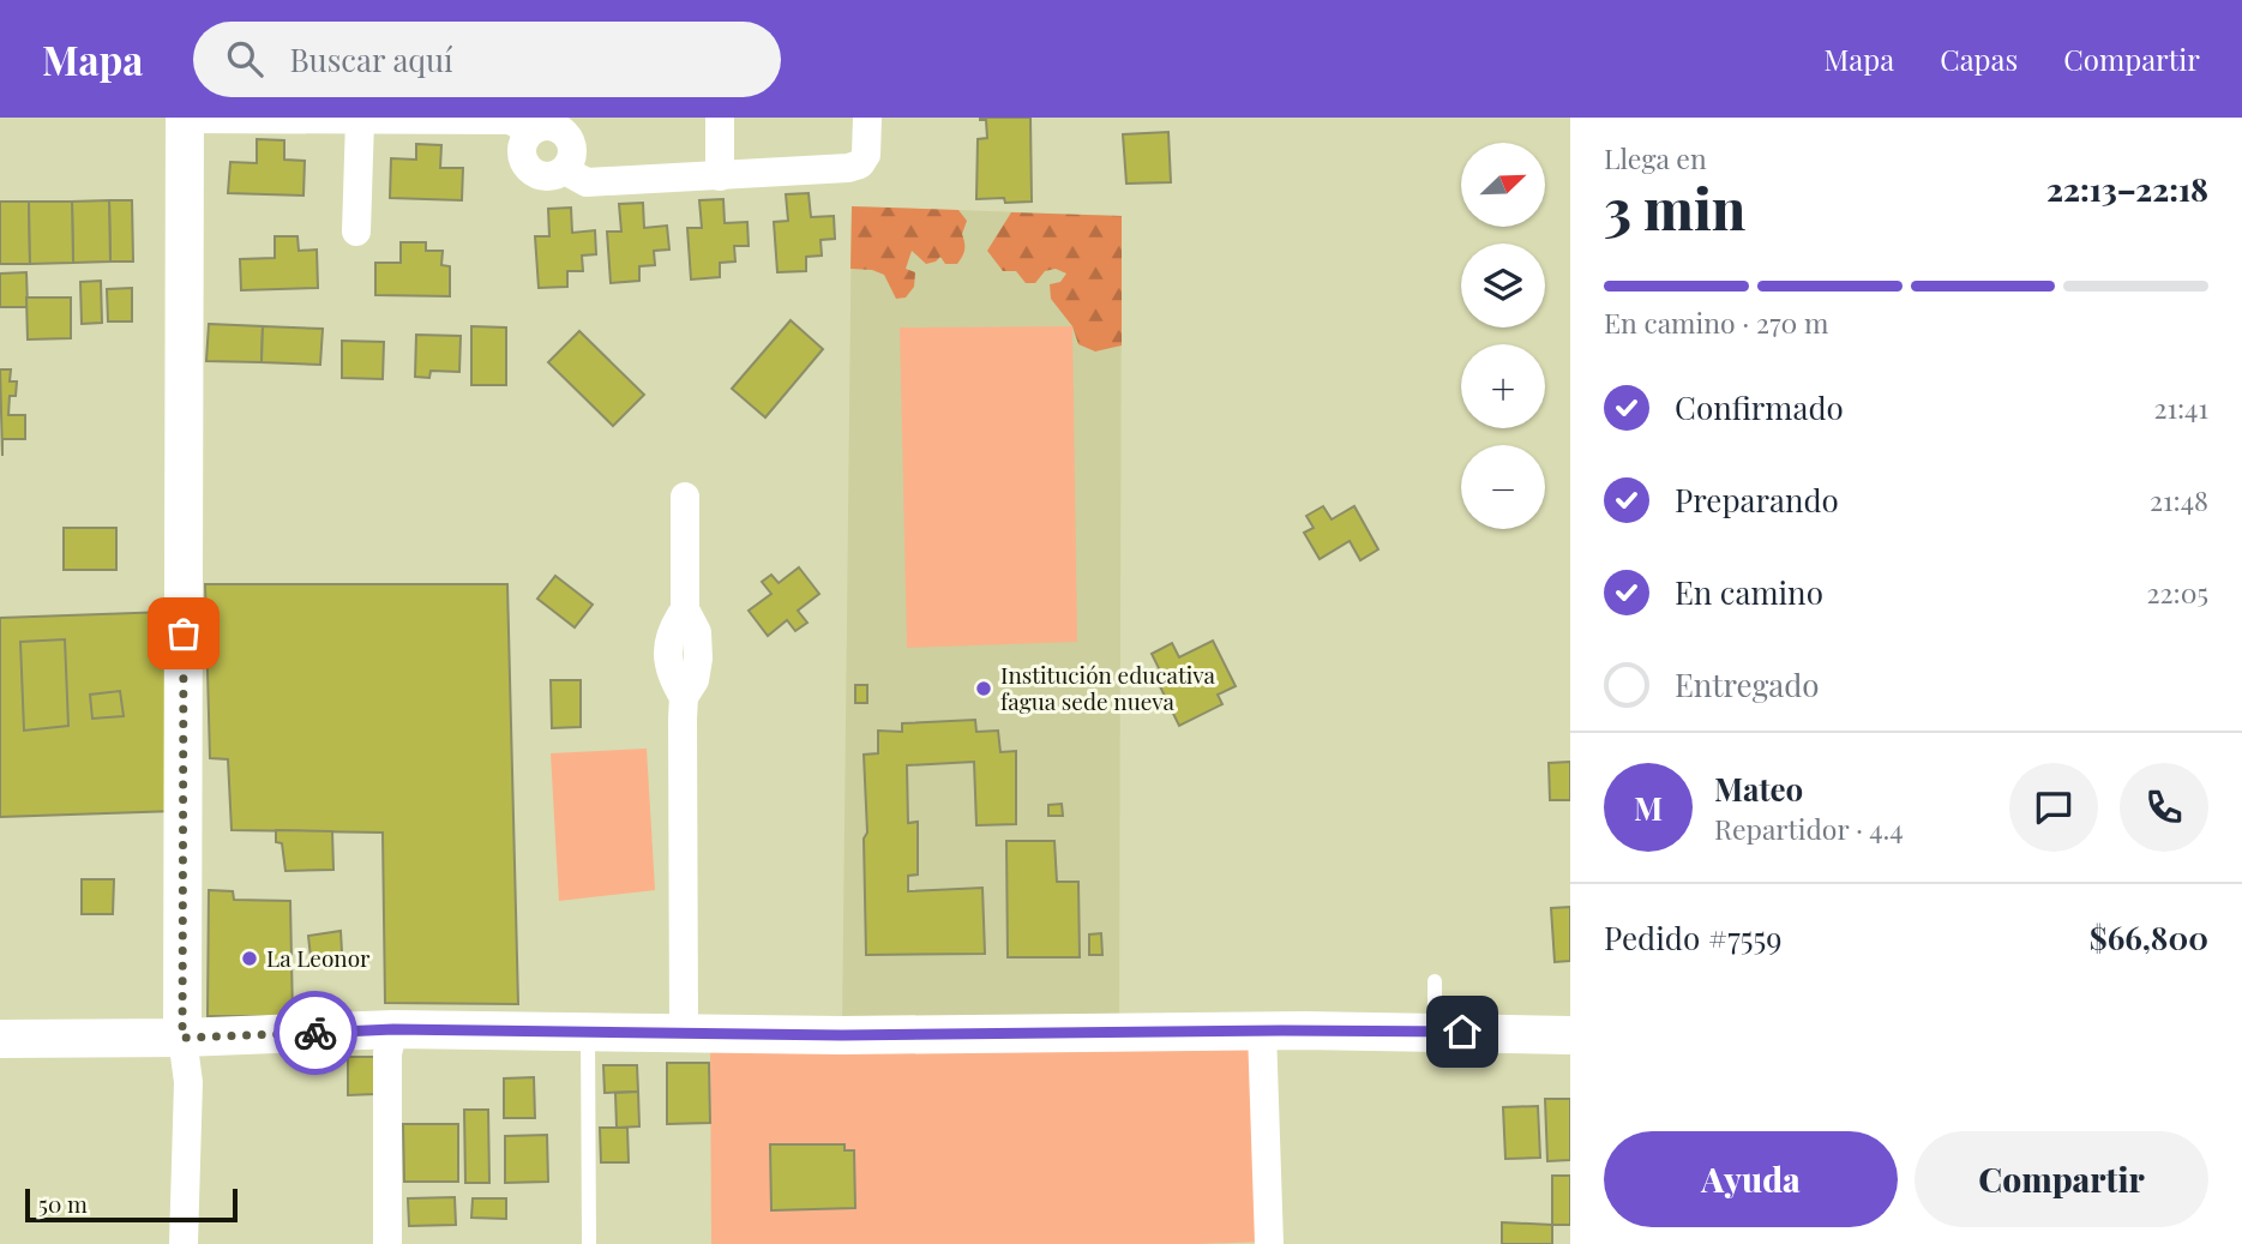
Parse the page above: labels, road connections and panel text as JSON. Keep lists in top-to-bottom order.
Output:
{
  "places": ["Institución educativa fagua sede nueva", "La Leonor"],
  "scale_bar": "50 m",
  "north": "top right",
  "page": {
    "header": "Mapa",
    "search": "Buscar aquí",
    "nav": ["Mapa", "Capas", "Compartir"],
    "heading": ["3 min", "Llega en", "22:13–22:18"],
    "panel": [
      "Mateo",
      "Repartidor · 4.4",
      "Pedido #7559",
      "$66,800"
    ],
    "map_buttons": ["+", "−"],
    "bar": "En camino · 270 m",
    "list": [
      ["Confirmado", "21:41"],
      ["Preparando", "21:48"],
      ["En camino", "22:05"],
      "Entregado"
    ],
    "round": "M",
    "buttons": ["Ayuda", "Compartir"],
    "scale": "50 m"
  }
}
